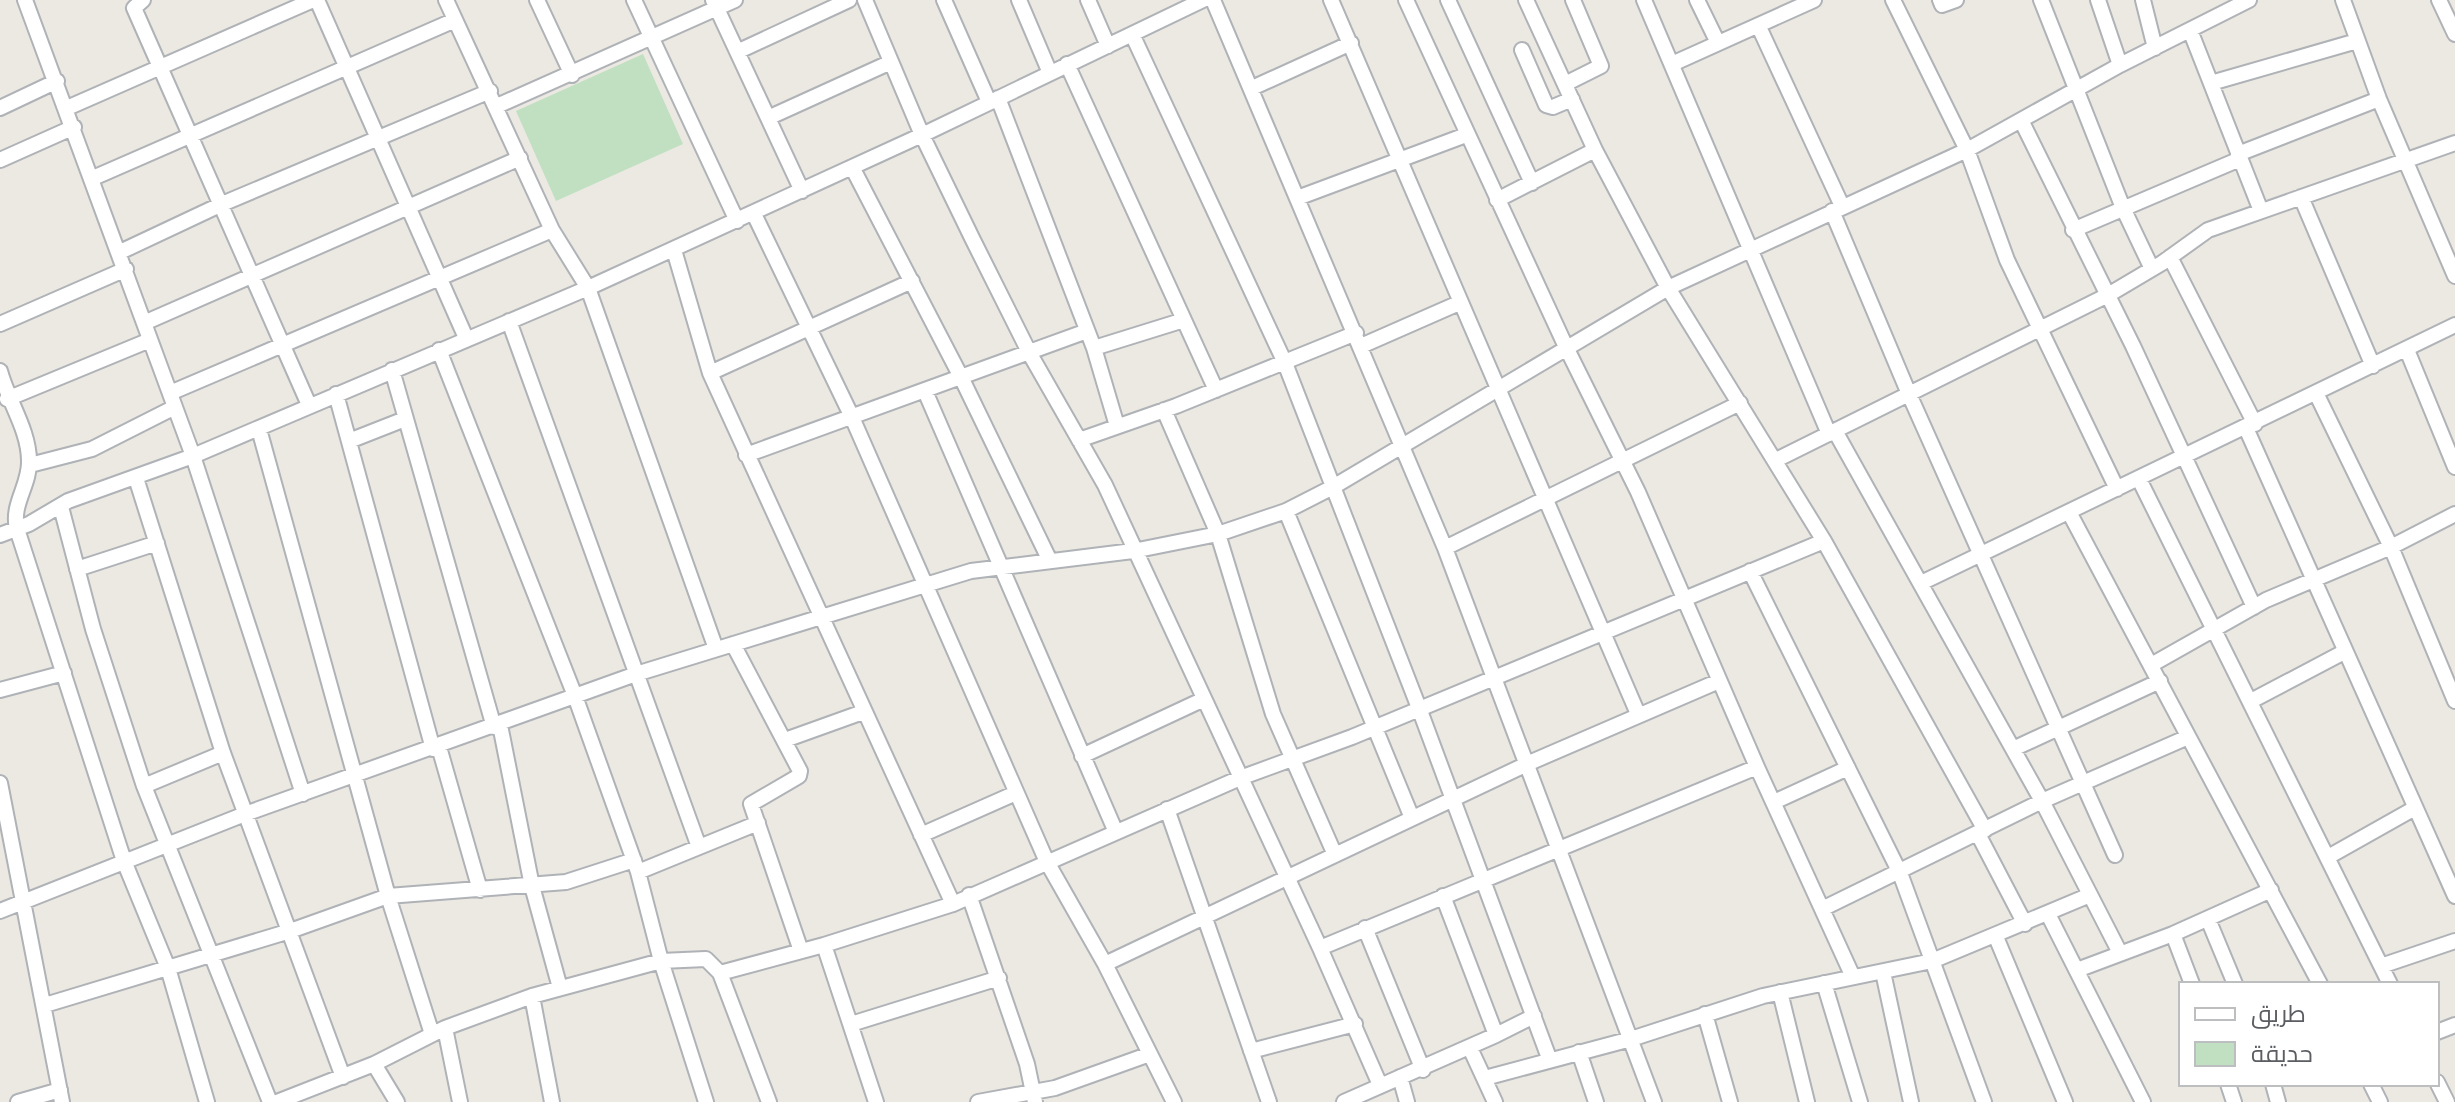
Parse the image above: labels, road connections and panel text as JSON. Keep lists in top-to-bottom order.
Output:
{
  "legend": ["طريق", "حديقة"]
}
